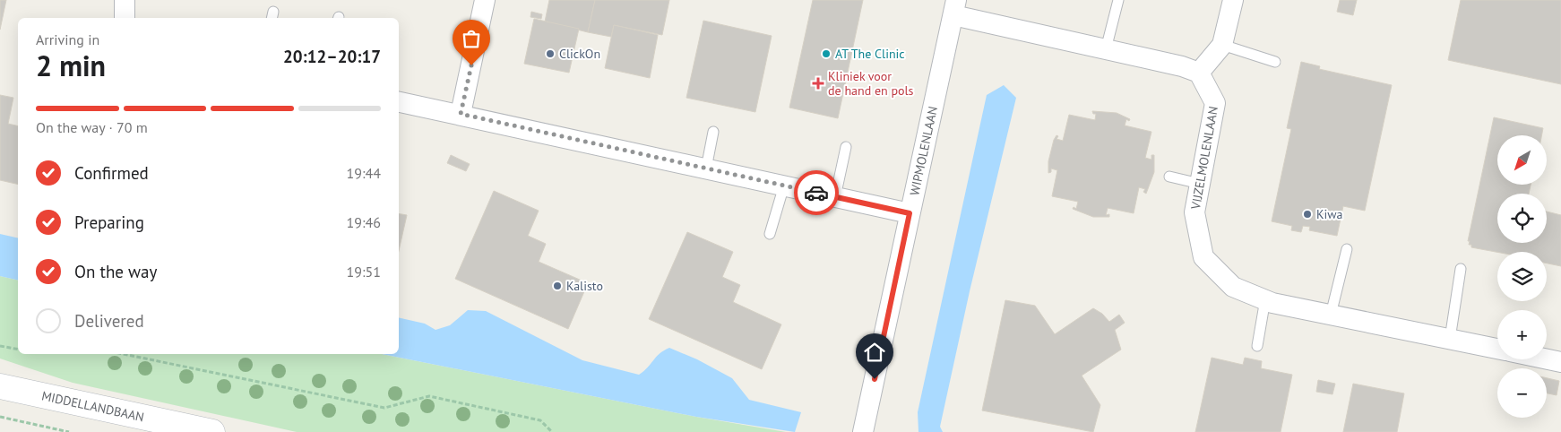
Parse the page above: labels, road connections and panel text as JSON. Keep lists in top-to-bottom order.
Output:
{
  "streets": {
    "main road": ["MIDDELLANDBAAN"],
    "street": ["WIPMOLENLAAN", "VIJZELMOLENLAAN"]
  },
  "places": {
    "other": [
      "ClickOn",
      "AT The Clinic",
      "Kiwa",
      "Kalisto"
    ],
    "health": ["Kliniek voor de hand en pols"]
  },
  "north": "bottom left",
  "page": {
    "heading": ["2 min", "Arriving in", "20:12–20:17"],
    "bar": "On the way · 70 m",
    "map_buttons": ["+", "−"],
    "list": [
      ["Confirmed", "19:44"],
      ["Preparing", "19:46"],
      ["On the way", "19:51"],
      "Delivered"
    ]
  }
}
